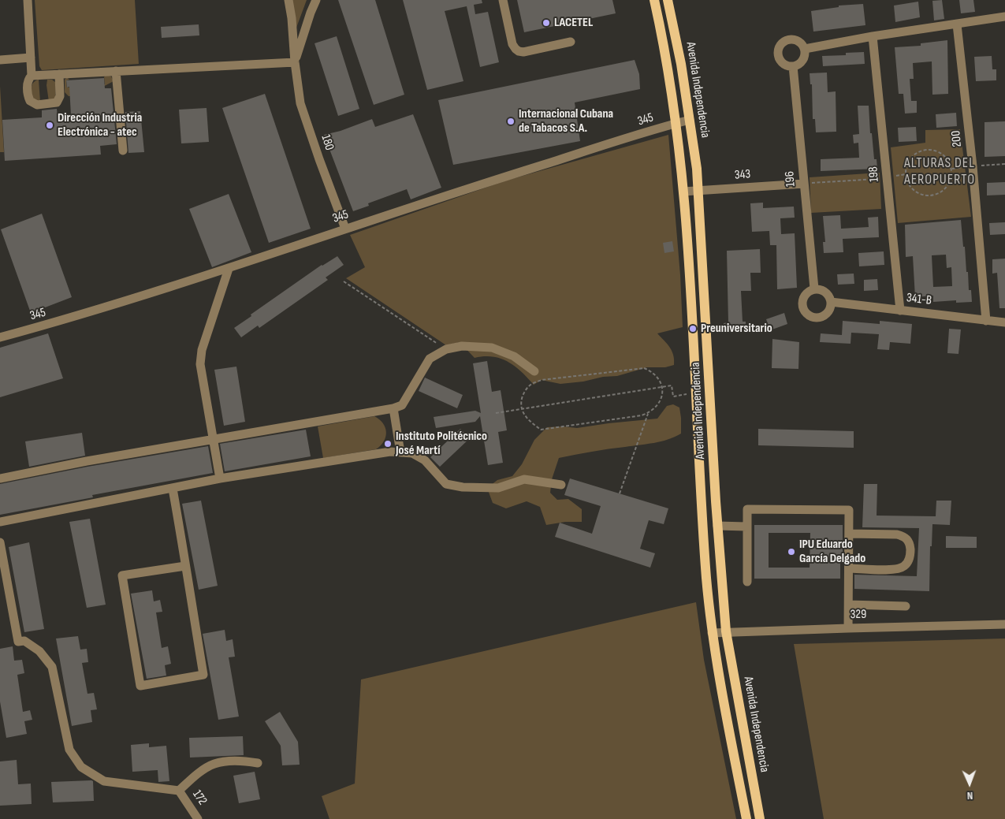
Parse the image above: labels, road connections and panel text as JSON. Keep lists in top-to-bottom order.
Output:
{
  "streets": {
    "main road": ["Avenida Independencia"],
    "street": [
      "345",
      "200",
      "180",
      "198",
      "343",
      "196",
      "341-B",
      "329",
      "172"
    ]
  },
  "crossings": [
    ["Avenida Independencia", "345"],
    ["Avenida Independencia", "343"],
    ["Avenida Independencia", "329"],
    ["345", "180"],
    ["200", "341-B"],
    ["198", "341-B"],
    ["343", "196"],
    ["196", "341-B"]
  ],
  "districts": ["ALTURAS DEL AEROPUERTO"],
  "places": [
    "LACETEL",
    "Internacional Cubana de Tabacos S.A.",
    "Dirección Industria Electrónica - atec",
    "Preuniversitario",
    "Instituto Politécnico José Martí",
    "IPU Eduardo García Delgado"
  ],
  "north": "bottom"
}
